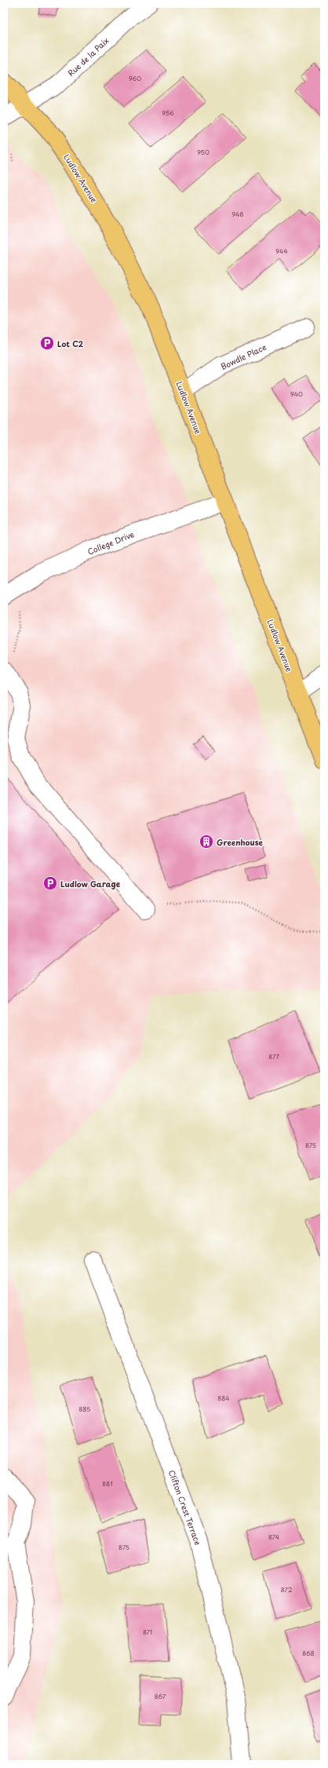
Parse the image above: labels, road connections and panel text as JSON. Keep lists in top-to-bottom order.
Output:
{
  "streets": {
    "main road": ["Ludlow Avenue"],
    "street": [
      "Rue de la Paix",
      "Bowdle Place",
      "College Drive",
      "Clifton Crest Terrace"
    ]
  },
  "crossings": [
    ["Rue de la Paix", "Ludlow Avenue"],
    ["Ludlow Avenue", "Bowdle Place"],
    ["Ludlow Avenue", "College Drive"]
  ],
  "places": {
    "parking": ["Lot C2", "Ludlow Garage"],
    "building": ["Greenhouse"]
  },
  "house_numbers": [
    "960",
    "956",
    "950",
    "948",
    "944",
    "940",
    "877",
    "875",
    "884",
    "885",
    "881",
    "874",
    "875",
    "872",
    "871",
    "868",
    "867"
  ]
}
